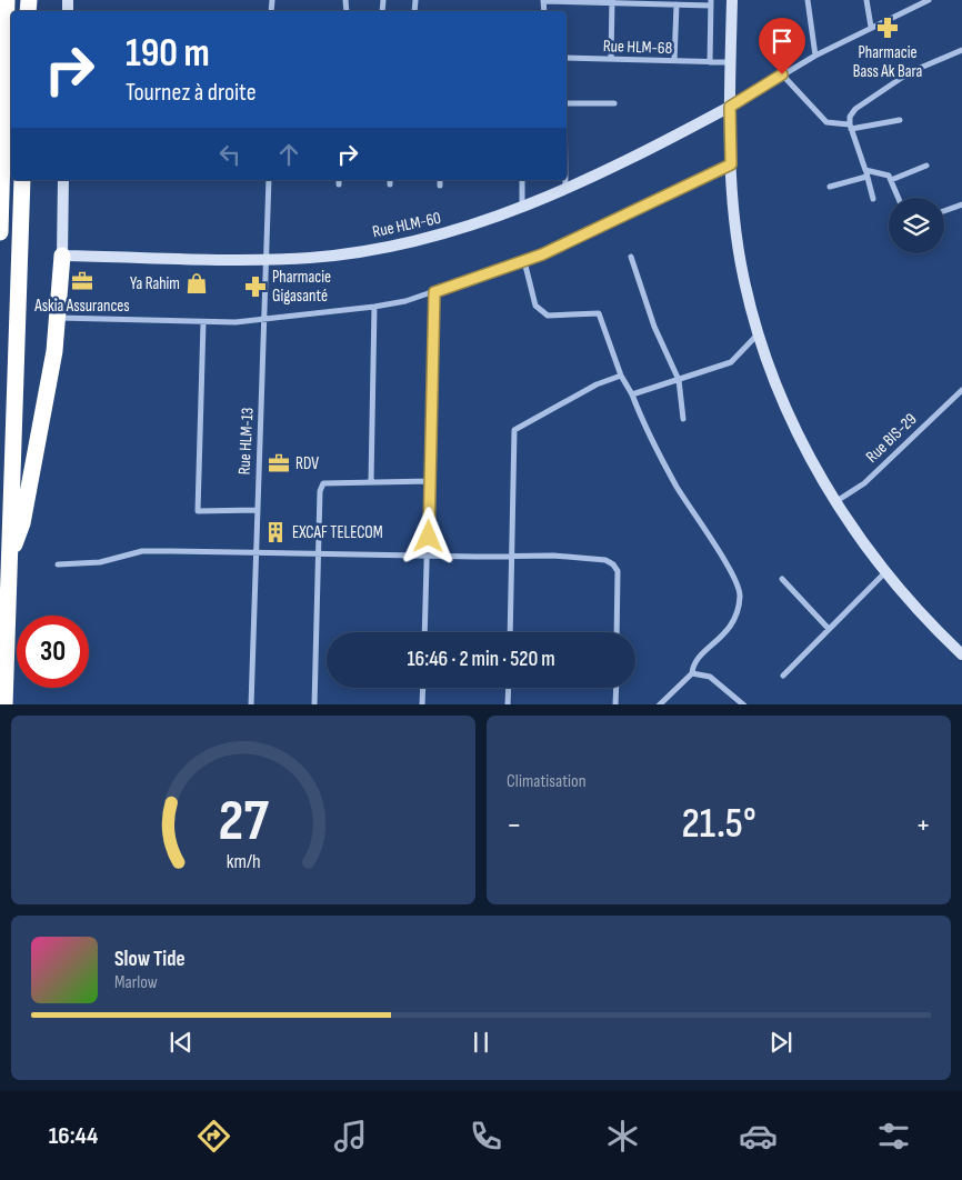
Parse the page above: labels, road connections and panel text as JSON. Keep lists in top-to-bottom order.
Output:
{
  "streets": {
    "street": [
      "Rue HLM-68",
      "Rue HLM-60",
      "Rue BIS-29",
      "Rue HLM-13"
    ]
  },
  "crossings": [
    ["Rue HLM-60", "Rue HLM-13"]
  ],
  "places": {
    "pharmacy": ["Pharmacie Bass Ak Bara", "Pharmacie Gigasanté"],
    "office": ["Askia Assurances", "RDV"],
    "shop": ["Ya Rahim"],
    "building": ["EXCAF TELECOM"]
  },
  "page": {
    "turn": ["190 m", "Tournez à droite"],
    "limit": "30",
    "trip": "16:46 · 2 min · 520 m",
    "tile": "Climatisation",
    "heat": ["−", "21.5°", "+"],
    "song": ["Slow Tide", "Marlow"],
    "tabs": "16:44",
    "gauge": ["27", "km/h"]
  }
}
